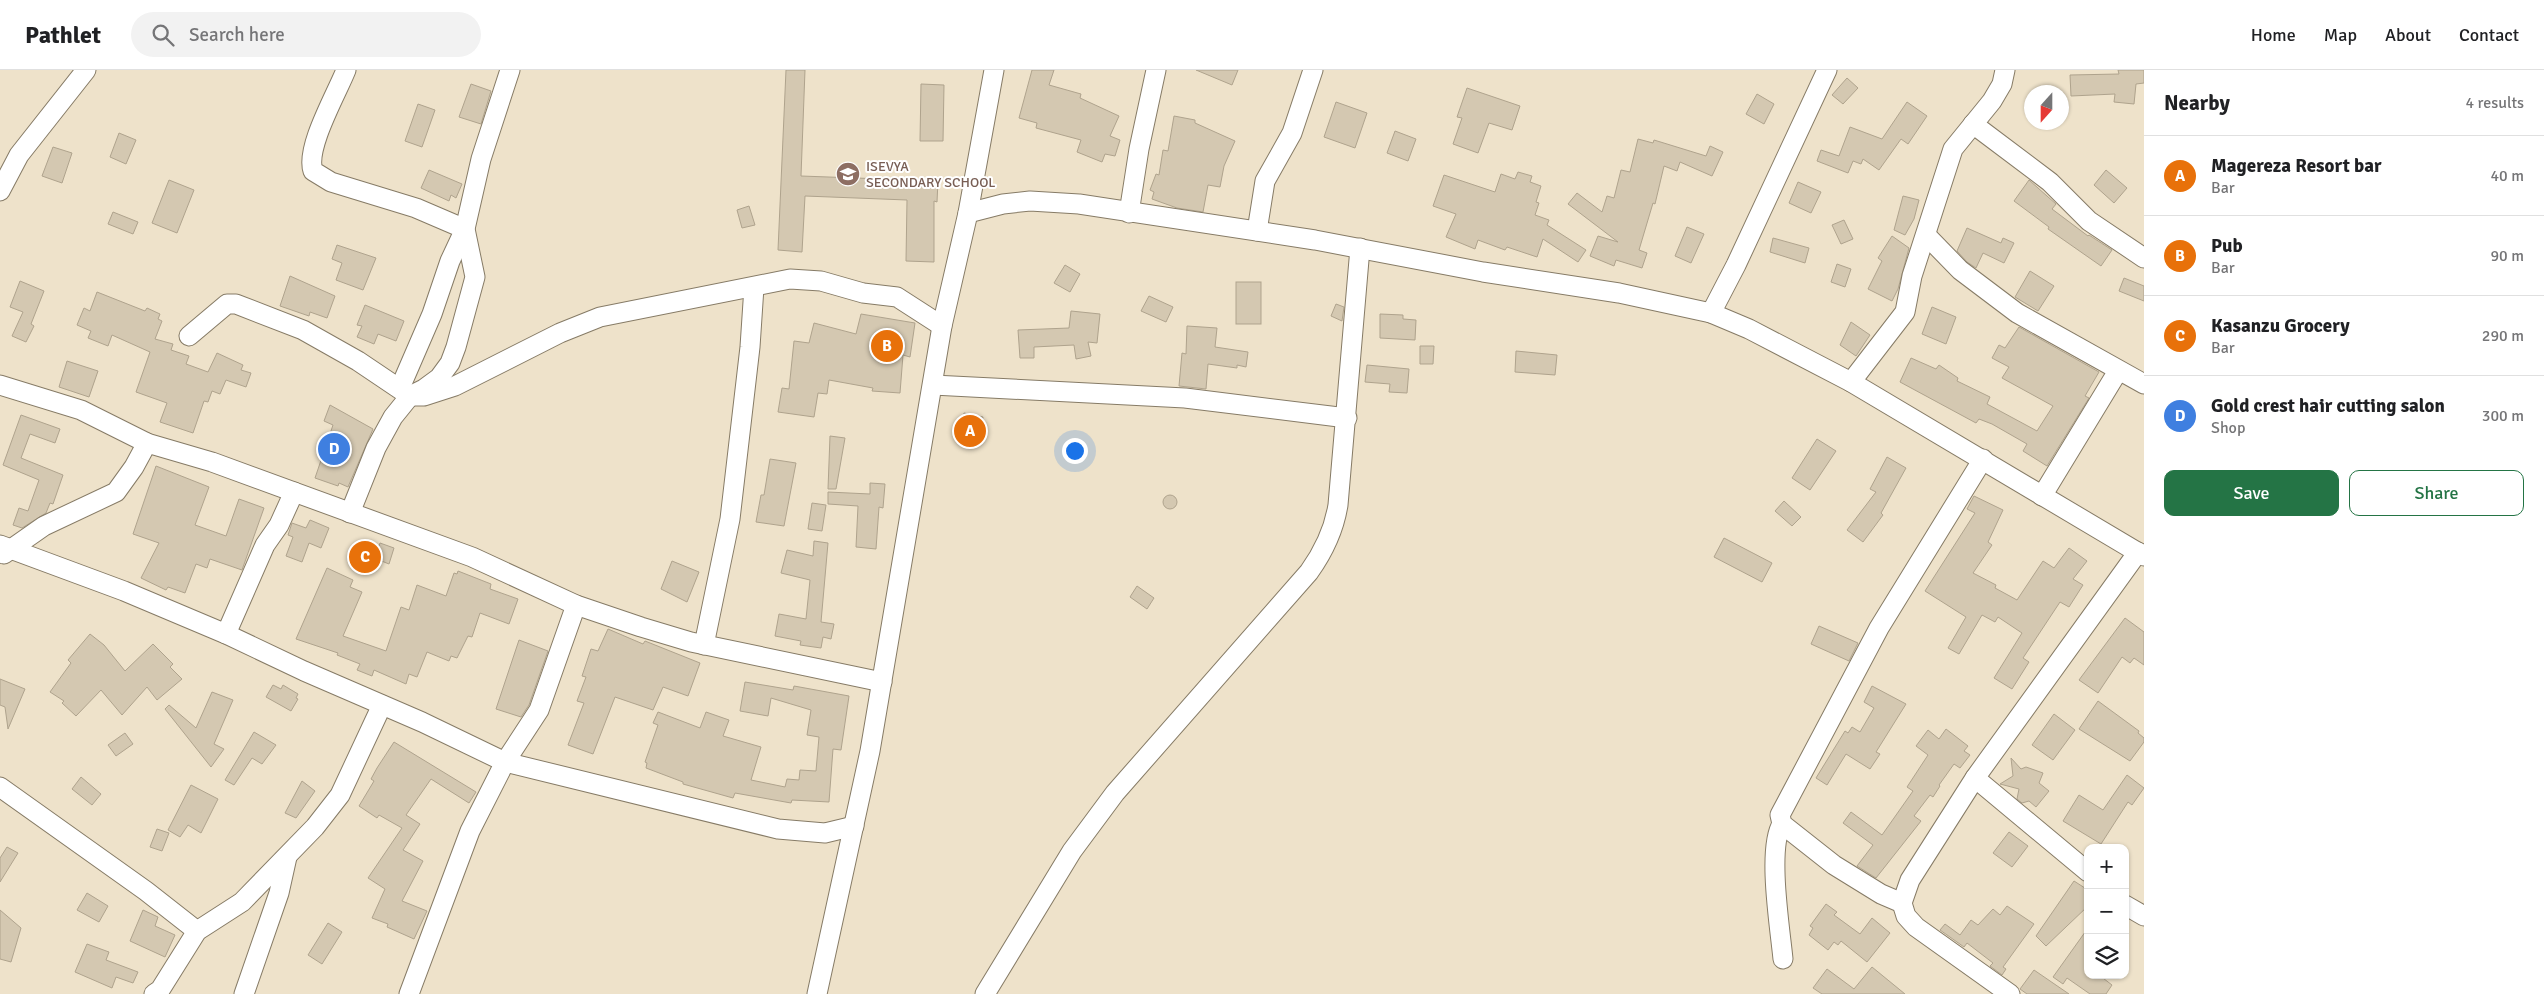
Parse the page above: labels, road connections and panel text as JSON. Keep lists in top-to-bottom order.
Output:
{
  "places": {
    "school or university": ["ISEVYA SECONDARY SCHOOL"]
  },
  "north": "bottom",
  "page": {
    "header": "Pathlet",
    "search": "Search here",
    "nav": [
      "Home",
      "Map",
      "About",
      "Contact"
    ],
    "heading": ["Nearby", "4 results"],
    "list": [
      {
        "mark": "A",
        "name": "Magereza Resort bar",
        "note": "Bar",
        "value": "40 m"
      },
      {
        "mark": "B",
        "name": "Pub",
        "note": "Bar",
        "value": "90 m"
      },
      {
        "mark": "C",
        "name": "Kasanzu Grocery",
        "note": "Bar",
        "value": "290 m"
      },
      {
        "mark": "D",
        "name": "Gold crest hair cutting salon",
        "note": "Shop",
        "value": "300 m"
      }
    ],
    "pins": [
      "B",
      "A",
      "D",
      "C"
    ],
    "buttons": ["Save", "Share"],
    "map_buttons": ["+", "−"]
  }
}
